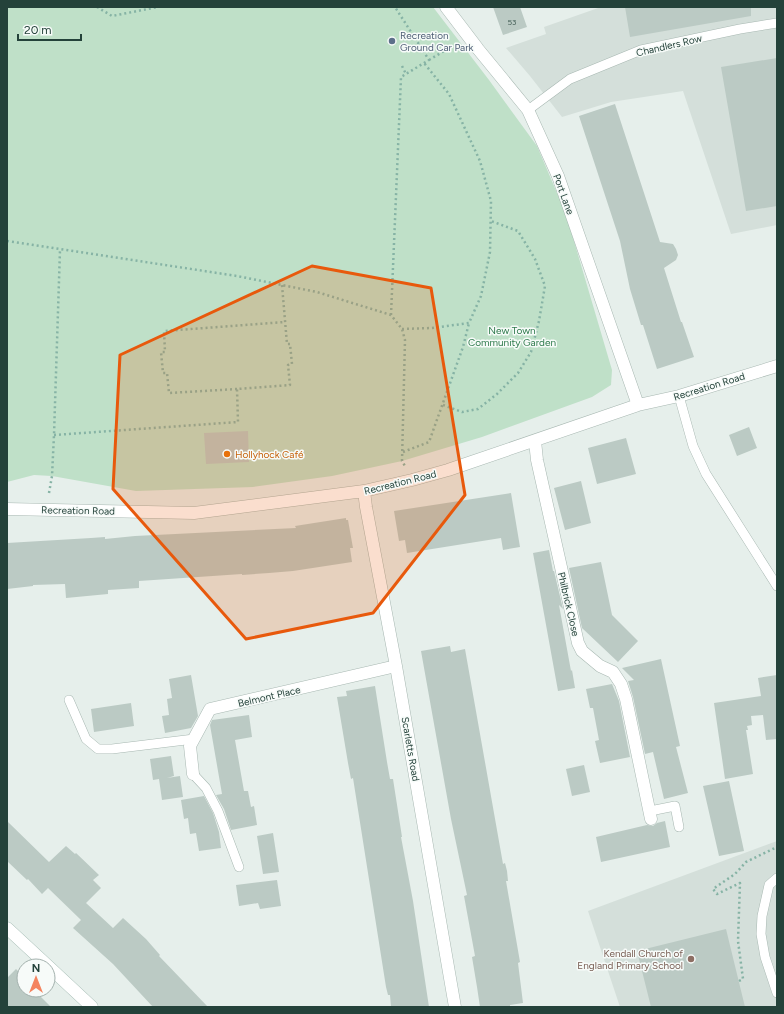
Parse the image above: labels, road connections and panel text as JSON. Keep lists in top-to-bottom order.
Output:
{
  "streets": {
    "street": [
      "Port Lane",
      "Recreation Road",
      "Philbrick Close",
      "Belmont Place",
      "Scarletts Road"
    ],
    "lane": ["Chandlers Row"]
  },
  "crossings": [
    ["Chandlers Row", "Port Lane"],
    ["Port Lane", "Recreation Road"],
    ["Recreation Road", "Philbrick Close"],
    ["Recreation Road", "Scarletts Road"],
    ["Belmont Place", "Scarletts Road"]
  ],
  "parks": ["New Town Community Garden"],
  "places": ["Recreation Ground Car Park", "Hollyhock Café", "Kendall Church of England Primary School"],
  "house_numbers": ["53"],
  "scale_bar": "20 m",
  "north": "top"
}
